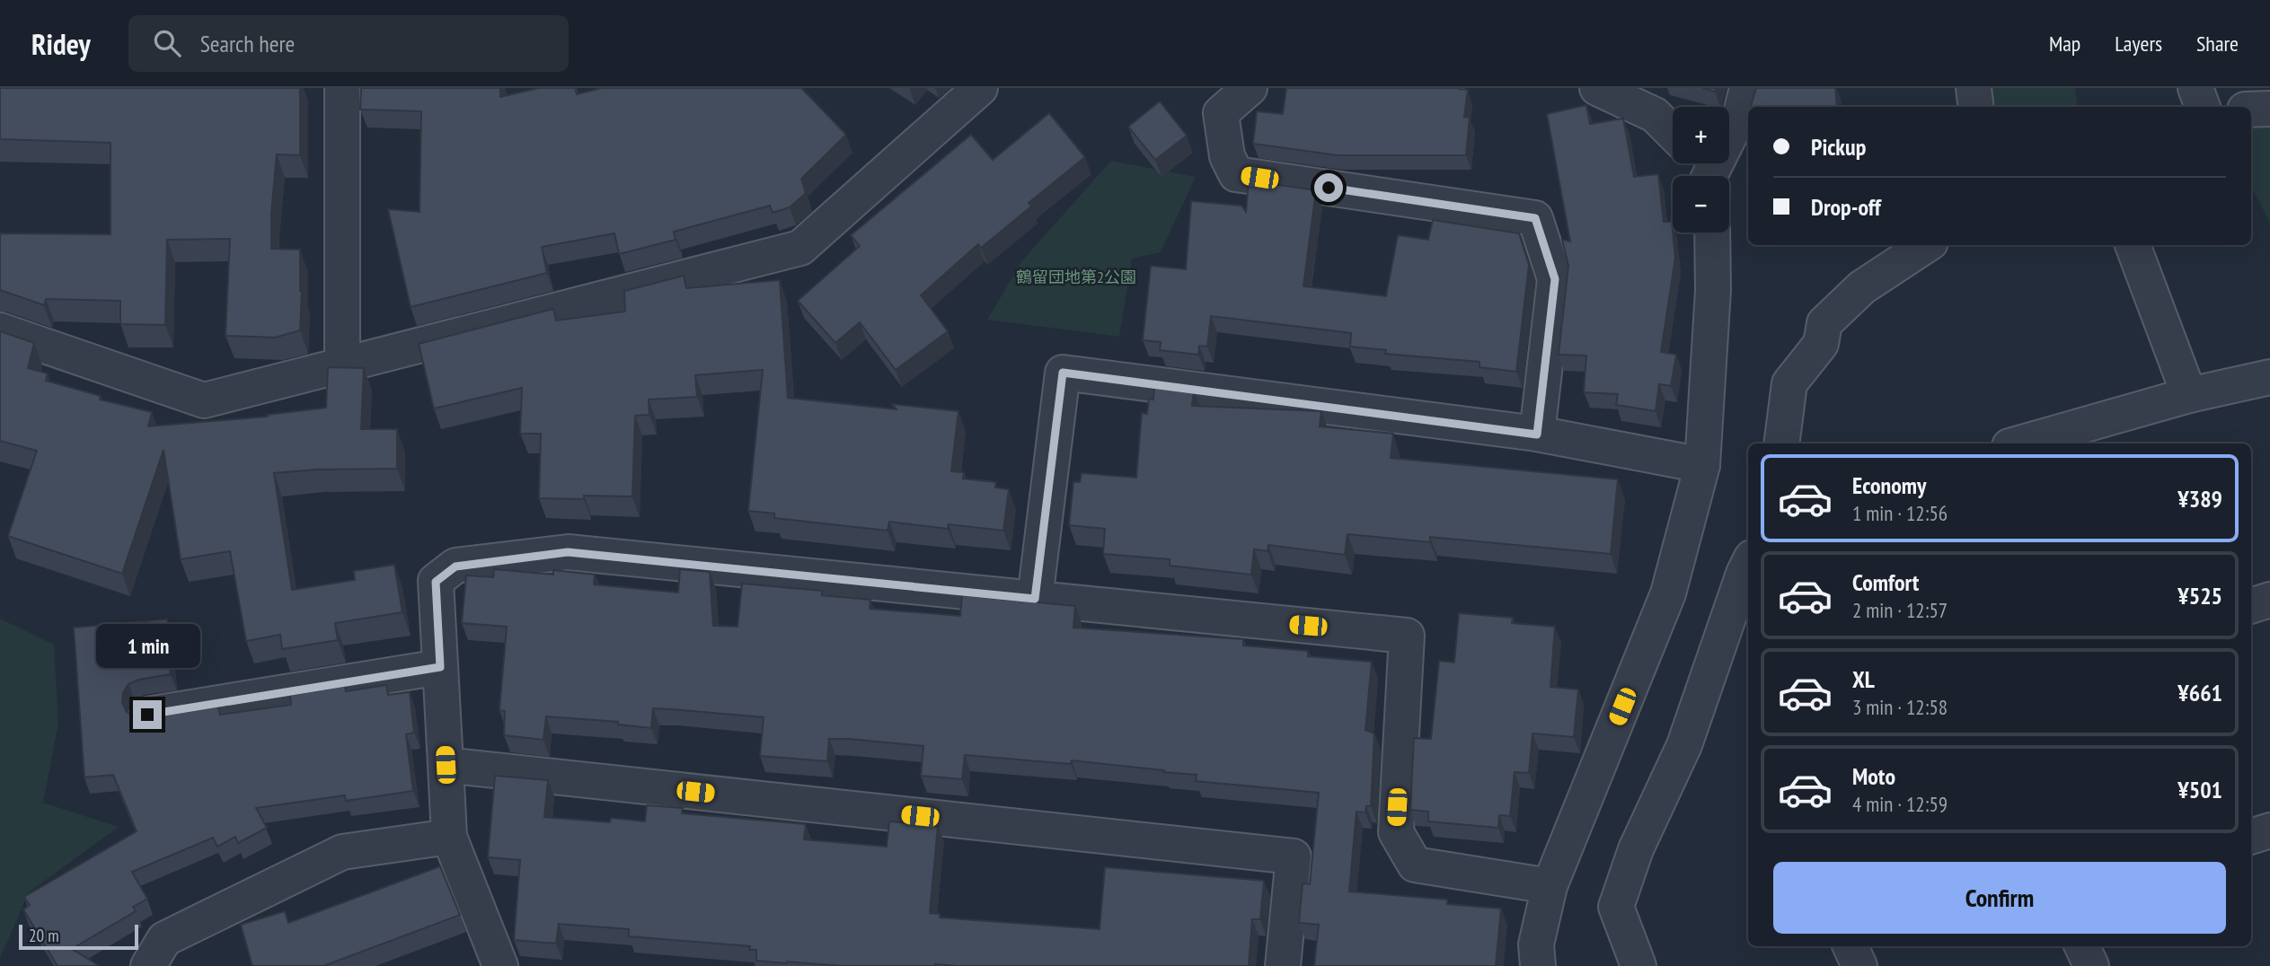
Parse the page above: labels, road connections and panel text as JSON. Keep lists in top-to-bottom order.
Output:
{
  "parks": ["鶴留団地第2公園"],
  "scale_bar": "20 m",
  "page": {
    "header": "Ridey",
    "search": "Search here",
    "nav": ["Map", "Layers", "Share"],
    "map_buttons": ["+", "−"],
    "banner": ["Pickup", "Drop-off"],
    "list": [
      {
        "name": "Economy",
        "note": "1 min · 12:56",
        "value": "¥389"
      },
      {
        "name": "Comfort",
        "note": "2 min · 12:57",
        "value": "¥525"
      },
      {
        "name": "XL",
        "note": "3 min · 12:58",
        "value": "¥661"
      },
      {
        "name": "Moto",
        "note": "4 min · 12:59",
        "value": "¥501"
      }
    ],
    "bubble": "1 min",
    "buttons": "Confirm",
    "scale": "20 m"
  }
}
